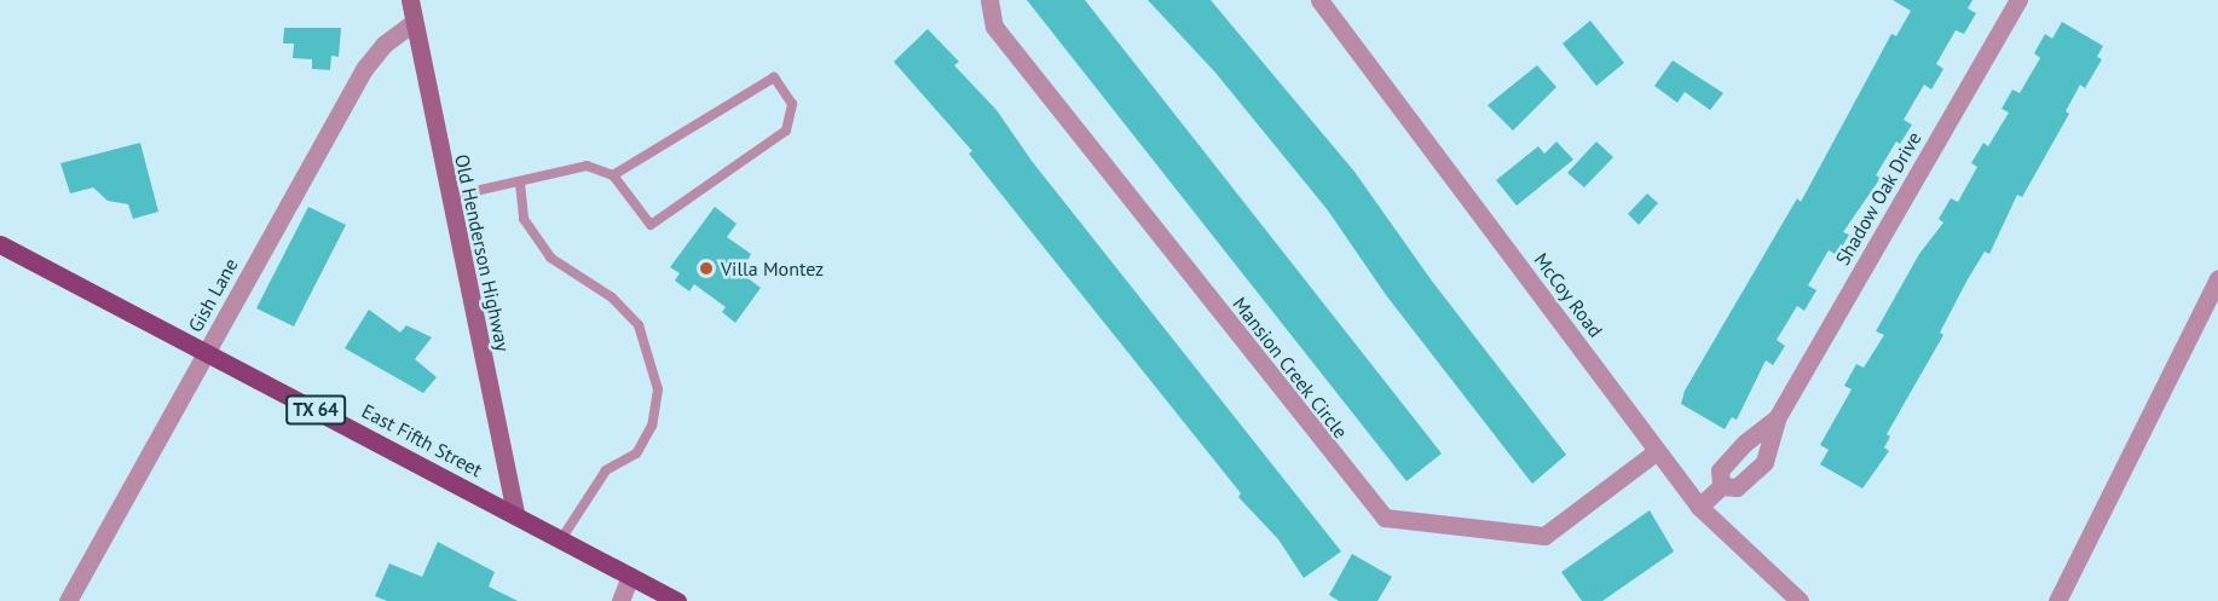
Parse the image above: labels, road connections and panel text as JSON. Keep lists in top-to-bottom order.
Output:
{
  "streets": {
    "main road": ["Old Henderson Highway", "TX 64", "East Fifth Street"],
    "street": [
      "Shadow Oak Drive",
      "Gish Lane",
      "McCoy Road",
      "Mansion Creek Circle"
    ]
  },
  "crossings": [
    ["Shadow Oak Drive", "McCoy Road"],
    ["Old Henderson Highway", "Gish Lane"],
    ["Old Henderson Highway", "East Fifth Street"],
    ["Gish Lane", "East Fifth Street"],
    ["McCoy Road", "Mansion Creek Circle"],
    ["TX 64", "East Fifth Street"]
  ],
  "places": ["Villa Montez"]
}
